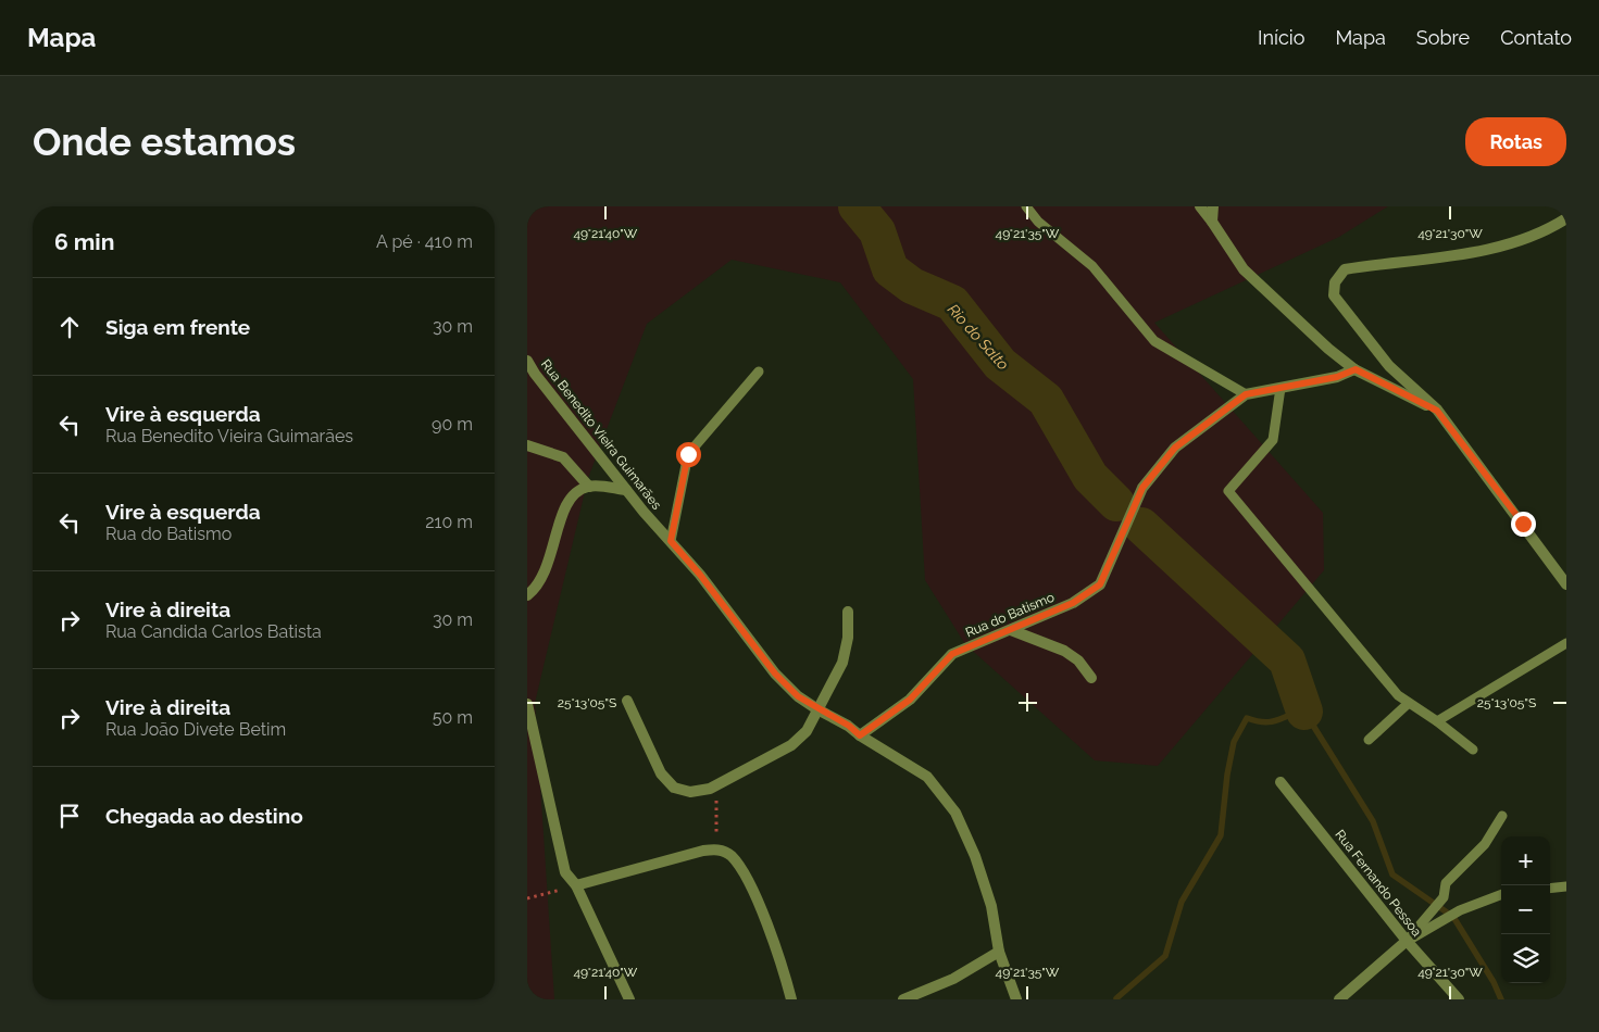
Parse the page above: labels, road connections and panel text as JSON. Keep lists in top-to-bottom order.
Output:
{
  "streets": {
    "street": ["Rua Benedito Vieira Guimarães", "Rua do Batismo", "Rua Fernando Pessoa"]
  },
  "crossings": [
    ["Rua Benedito Vieira Guimarães", "Rua do Batismo"]
  ],
  "water": ["Rio do Salto"],
  "page": {
    "header": "Mapa",
    "nav": [
      "Início",
      "Mapa",
      "Sobre",
      "Contato"
    ],
    "buttons": "Rotas",
    "title": "Onde estamos",
    "heading": ["6 min", "A pé · 410 m"],
    "list": [
      ["Siga em frente", "30 m"],
      ["Vire à esquerda", "Rua Benedito Vieira Guimarães", "90 m"],
      ["Vire à esquerda", "Rua do Batismo", "210 m"],
      ["Vire à direita", "Rua Candida Carlos Batista", "30 m"],
      ["Vire à direita", "Rua João Divete Betim", "50 m"],
      "Chegada ao destino"
    ],
    "map_buttons": ["+", "−"]
  },
  "coordinates": [
    "49°21'40\"W",
    "49°21'35\"W",
    "49°21'30\"W",
    "25°13'05\"S"
  ]
}
